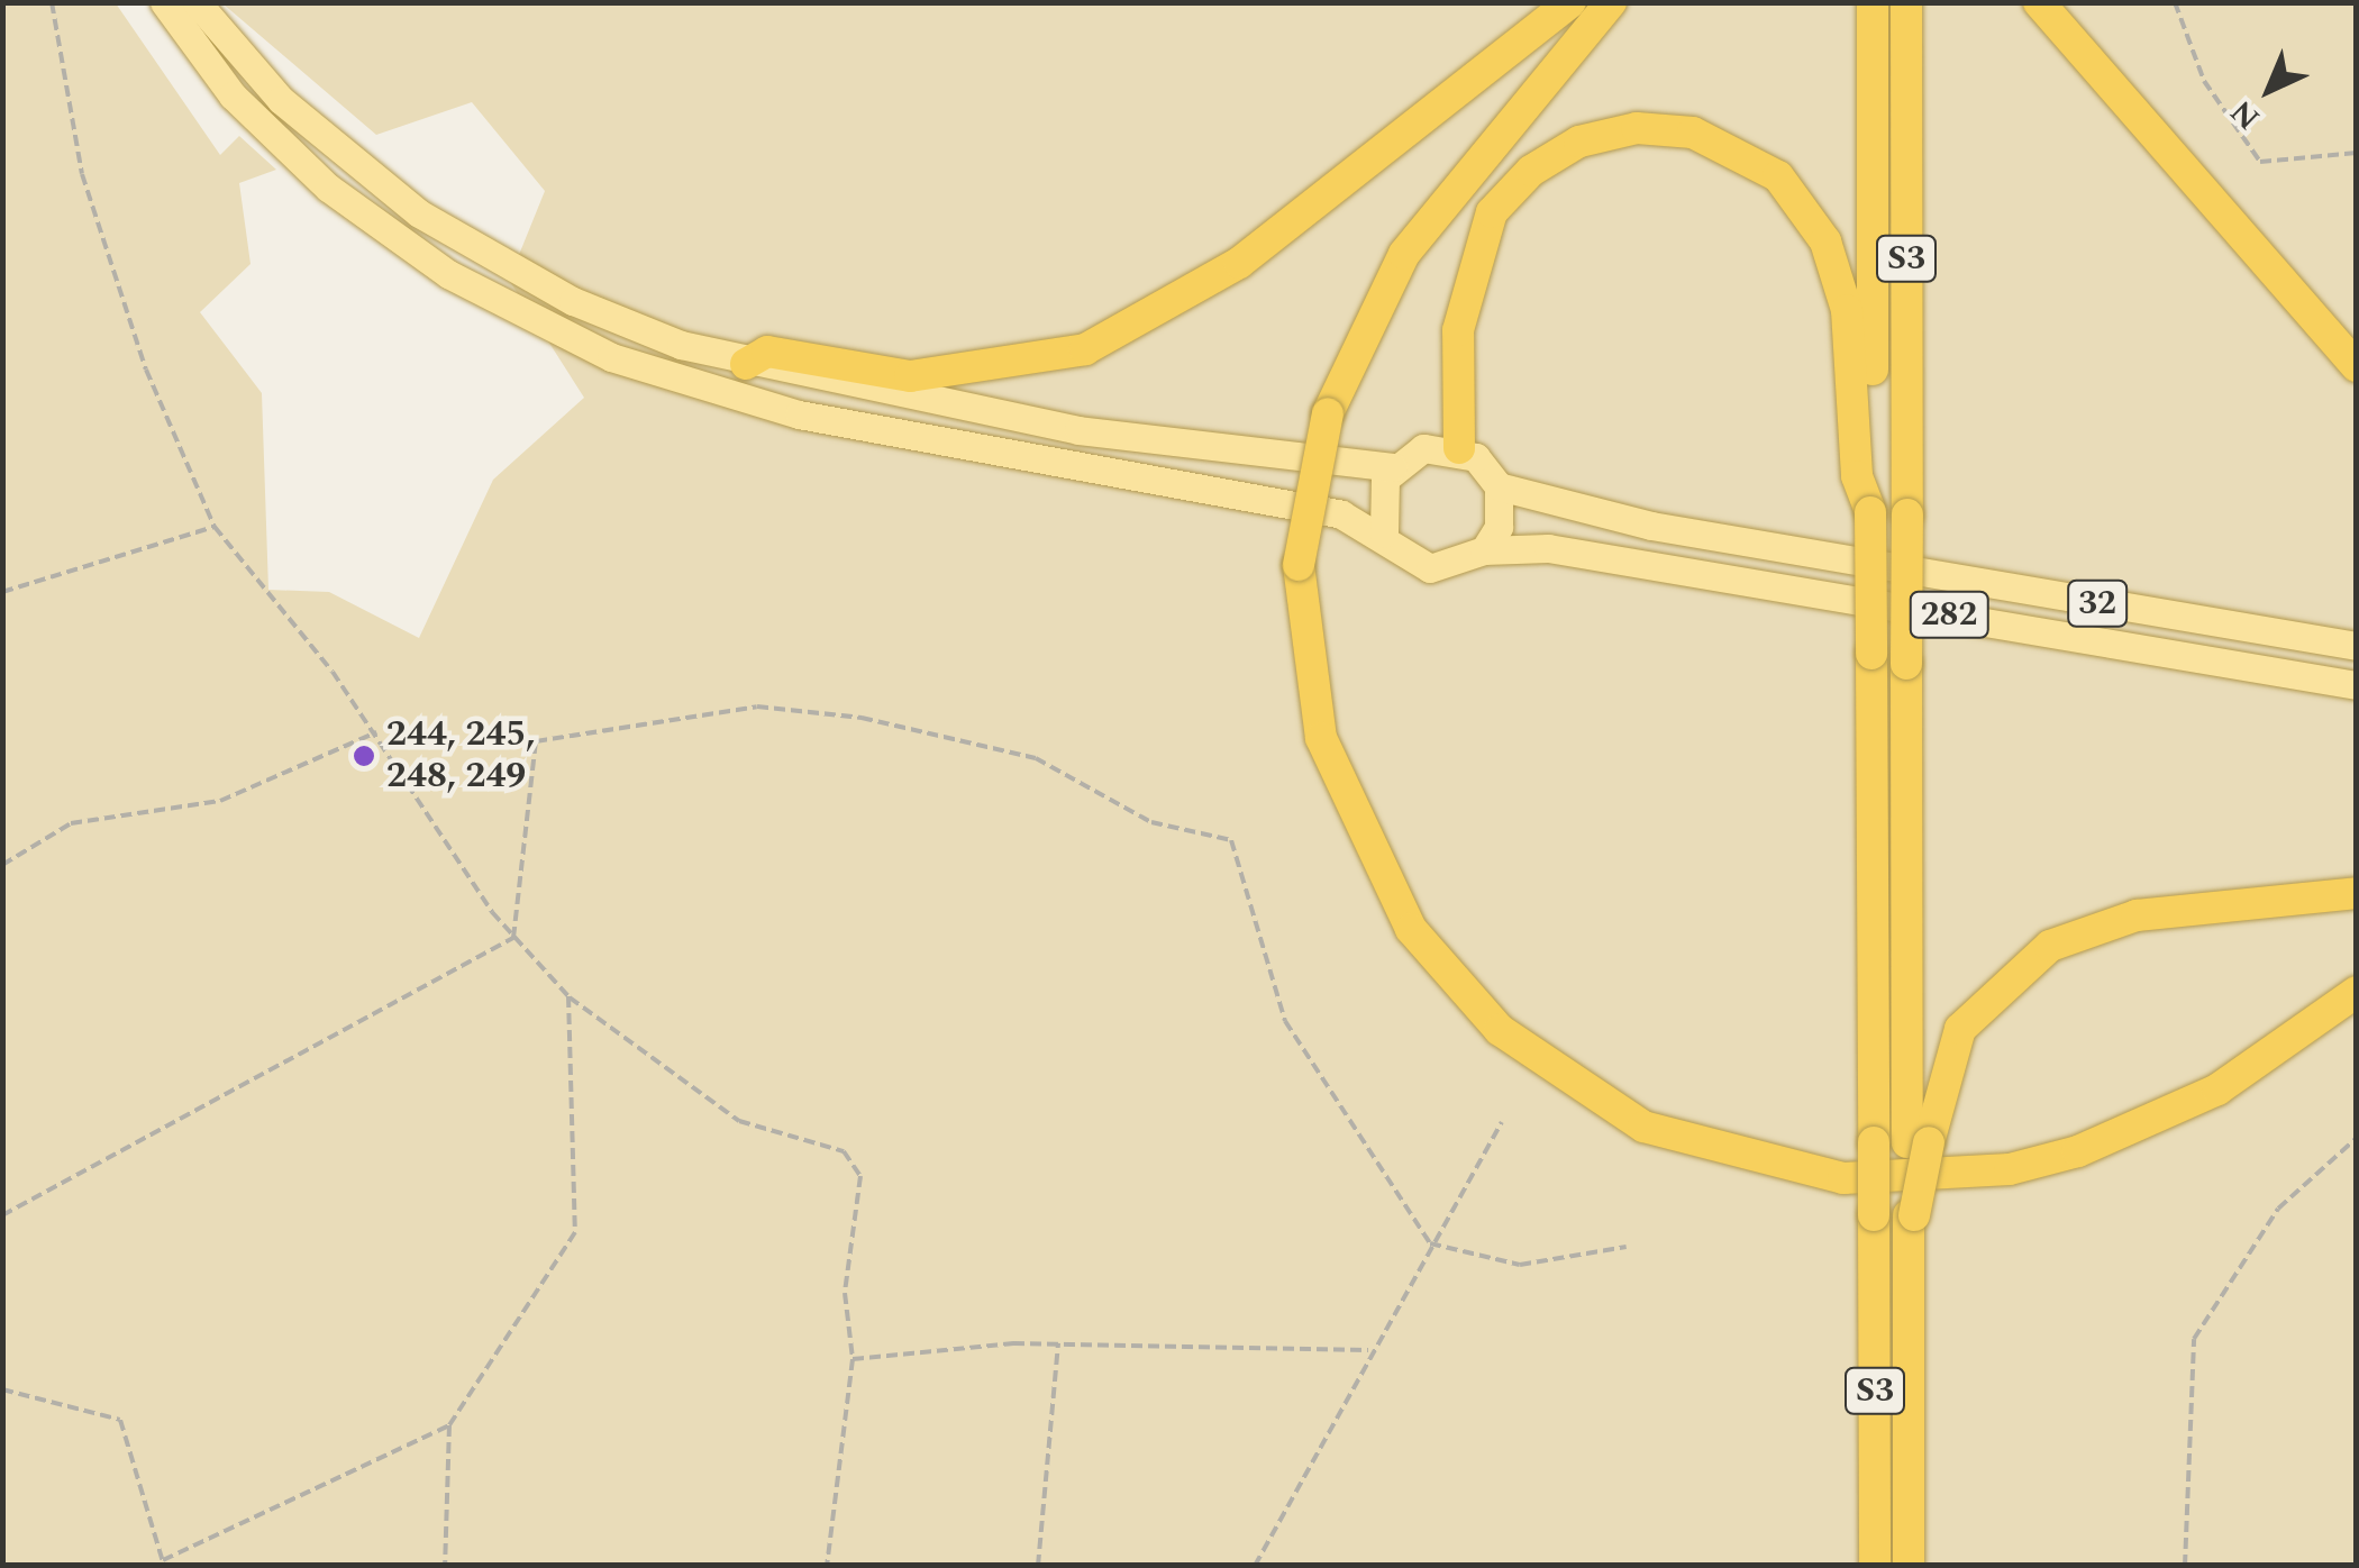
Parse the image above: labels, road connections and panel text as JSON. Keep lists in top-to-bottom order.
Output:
{
  "streets": {
    "highway": ["S3"],
    "main road": ["32", "282"]
  },
  "crossings": [
    ["32", "282"]
  ],
  "places": ["244, 245, 248, 249"],
  "north": "bottom left"
}
